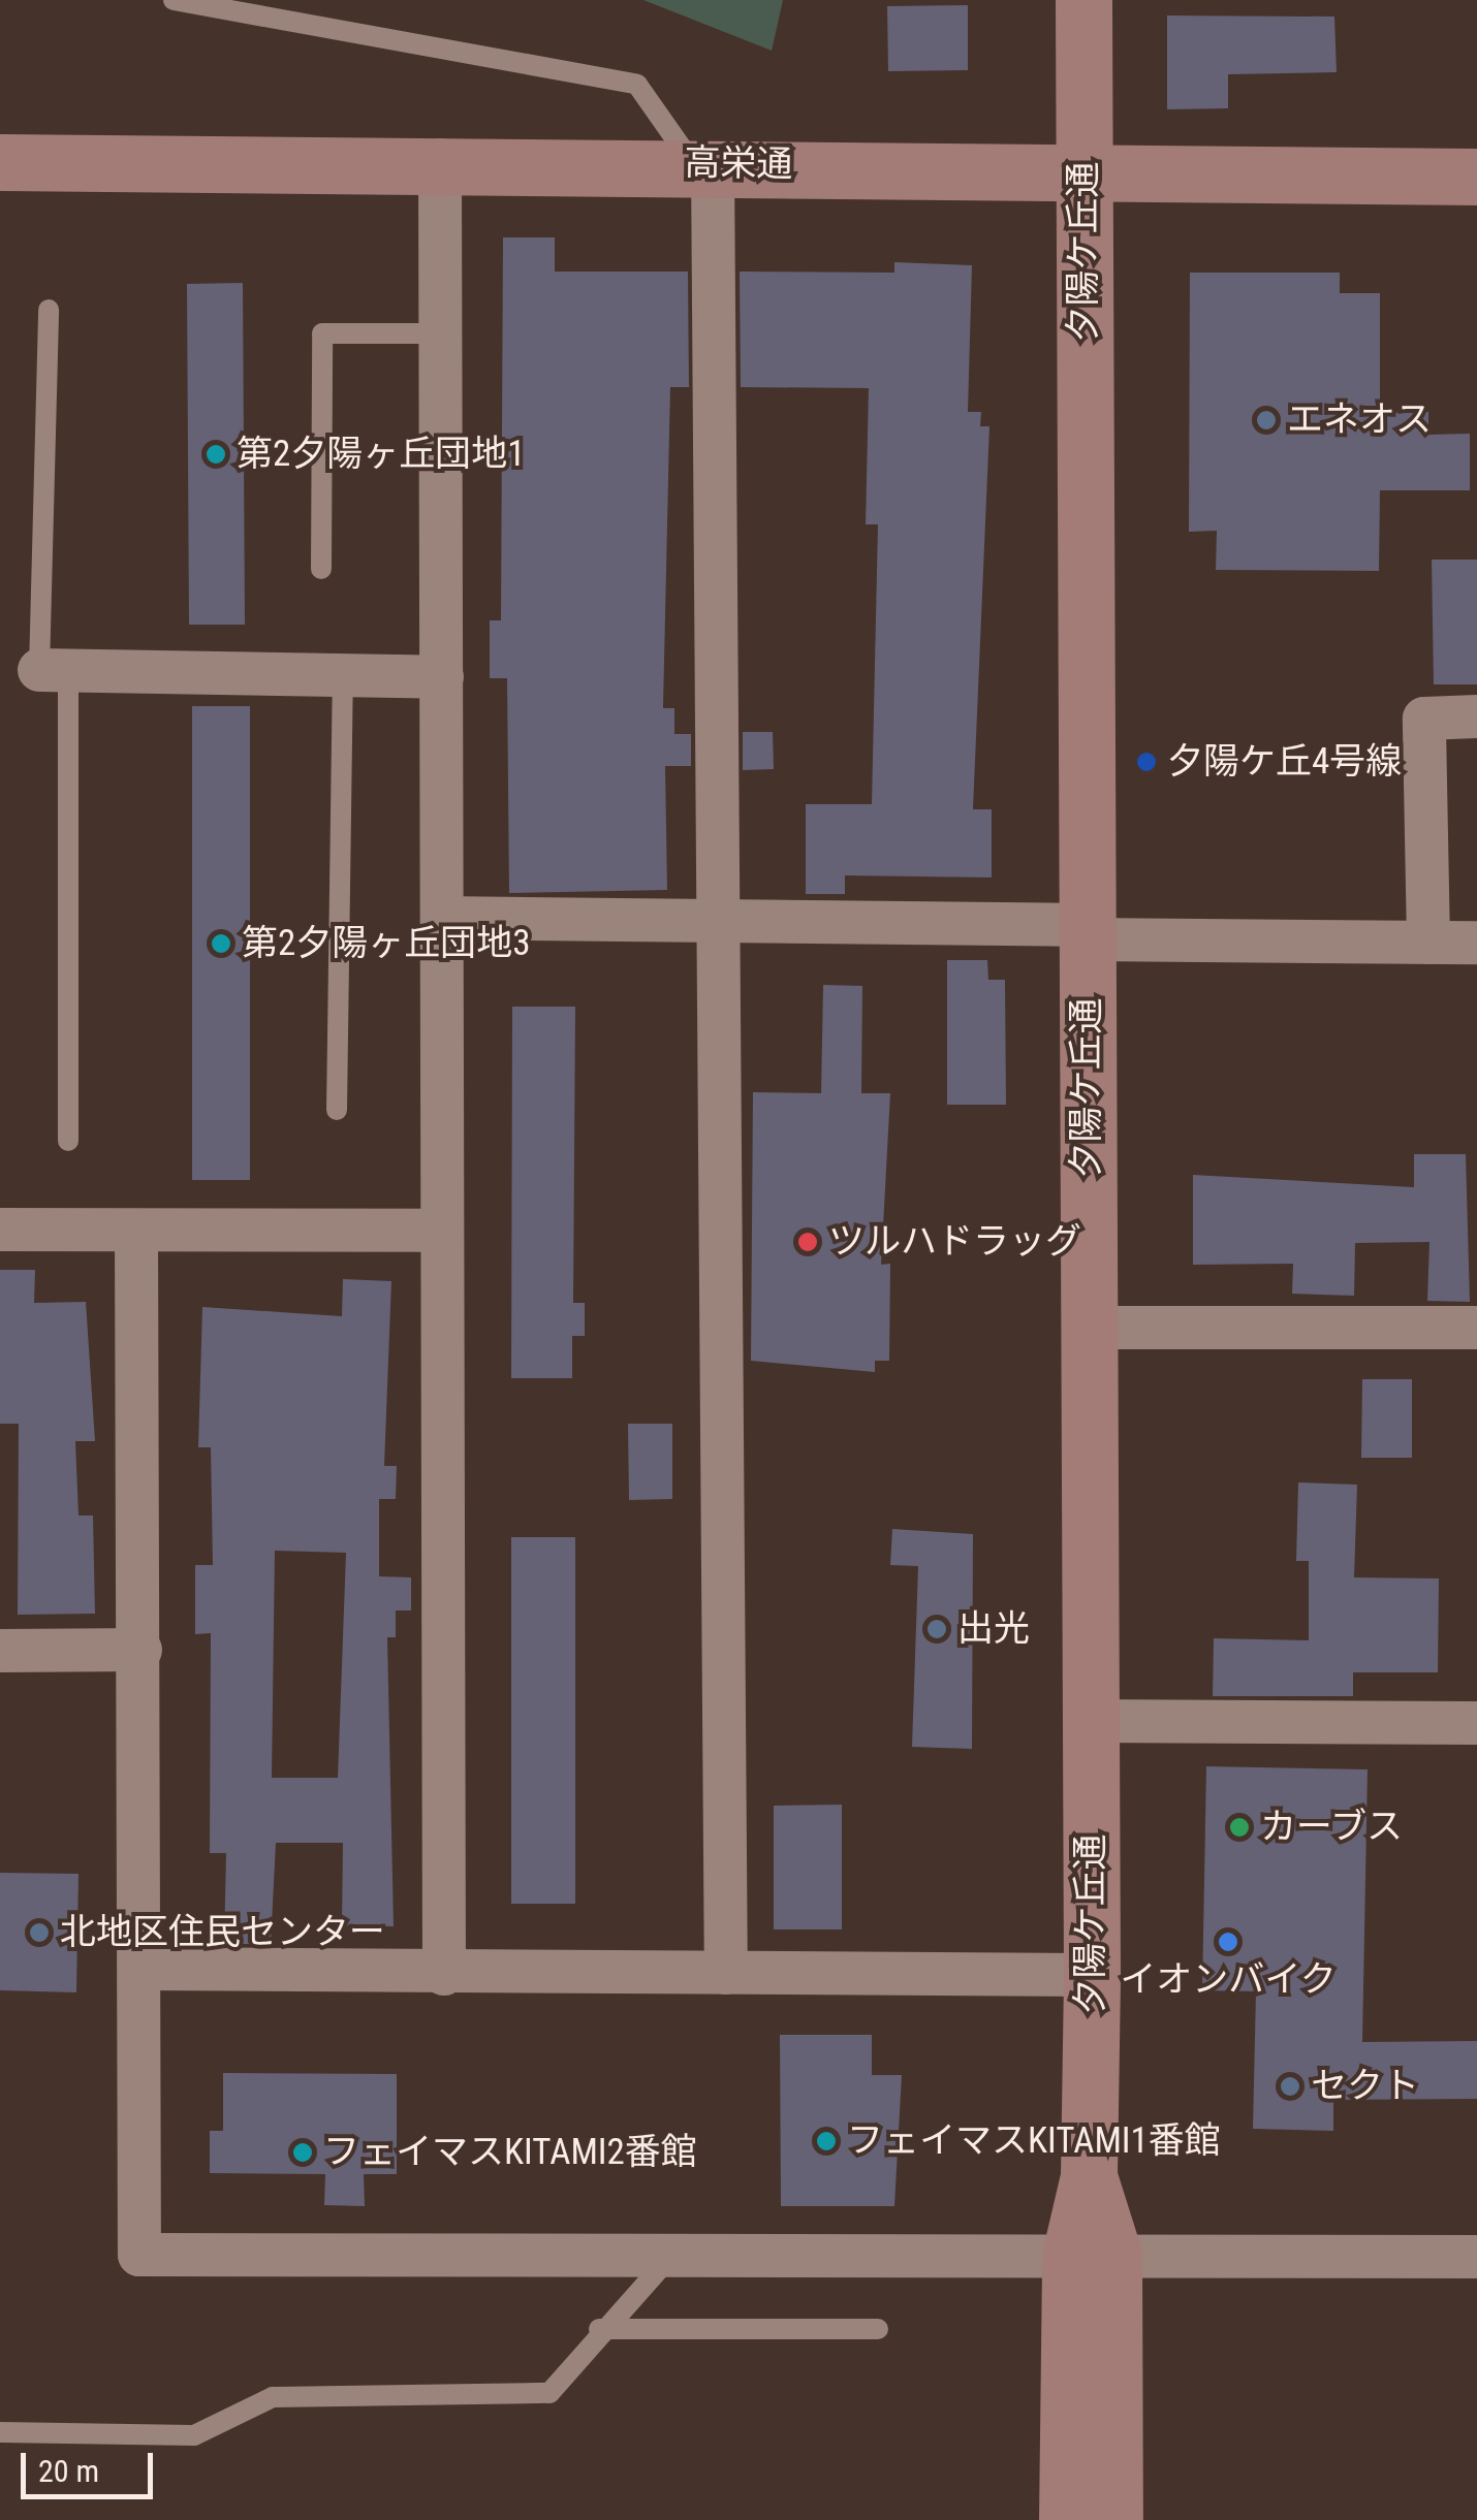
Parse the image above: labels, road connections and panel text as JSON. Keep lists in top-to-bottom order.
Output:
{
  "streets": {
    "street": ["高栄通", "夕陽ケ丘通"]
  },
  "crossings": [
    ["高栄通", "夕陽ケ丘通"]
  ],
  "places": [
    "エネオス",
    "第2夕陽ヶ丘団地1",
    "夕陽ケ丘4号線",
    "第2夕陽ヶ丘団地3",
    "ツルハドラッグ",
    "出光",
    "カーブス",
    "北地区住民センター",
    "イオンバイク",
    "セクト",
    "フェイマスKITAMI1番館",
    "フェイマスKITAMI2番館"
  ],
  "scale_bar": "20 m"
}
